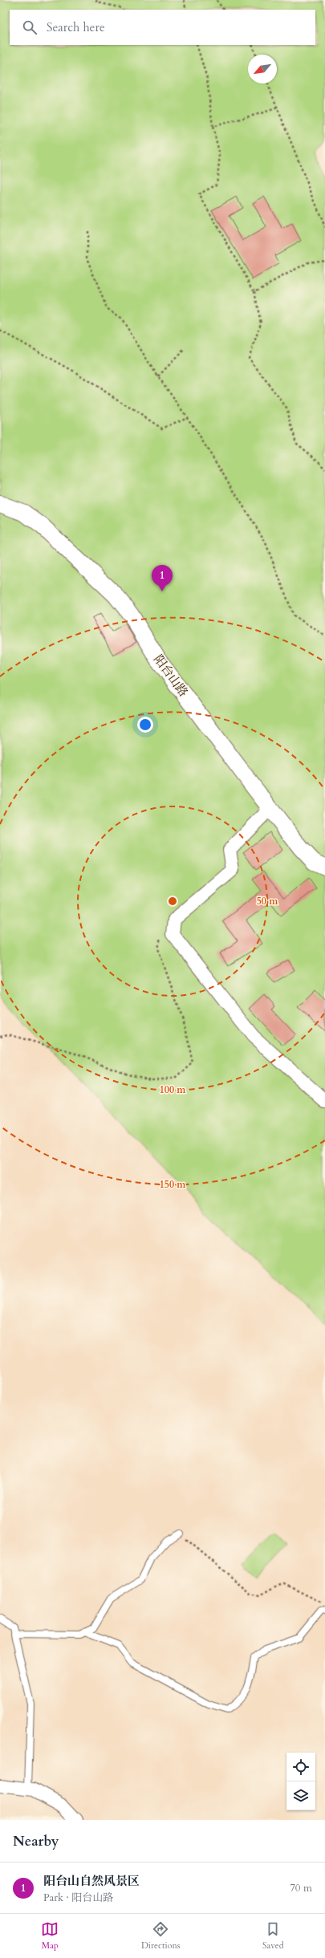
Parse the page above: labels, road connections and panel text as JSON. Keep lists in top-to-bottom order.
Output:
{
  "streets": {
    "street": ["阳台山路"]
  },
  "north": "bottom left",
  "page": {
    "search": "Search here",
    "pins": "1",
    "heading": "Nearby",
    "list": [
      {
        "mark": "1",
        "name": "阳台山自然风景区",
        "note": "Park · 阳台山路",
        "value": "70 m"
      }
    ],
    "nav": ["Map", "Directions", "Saved"]
  },
  "rings": ["50 m", "100 m", "150 m"]
}
